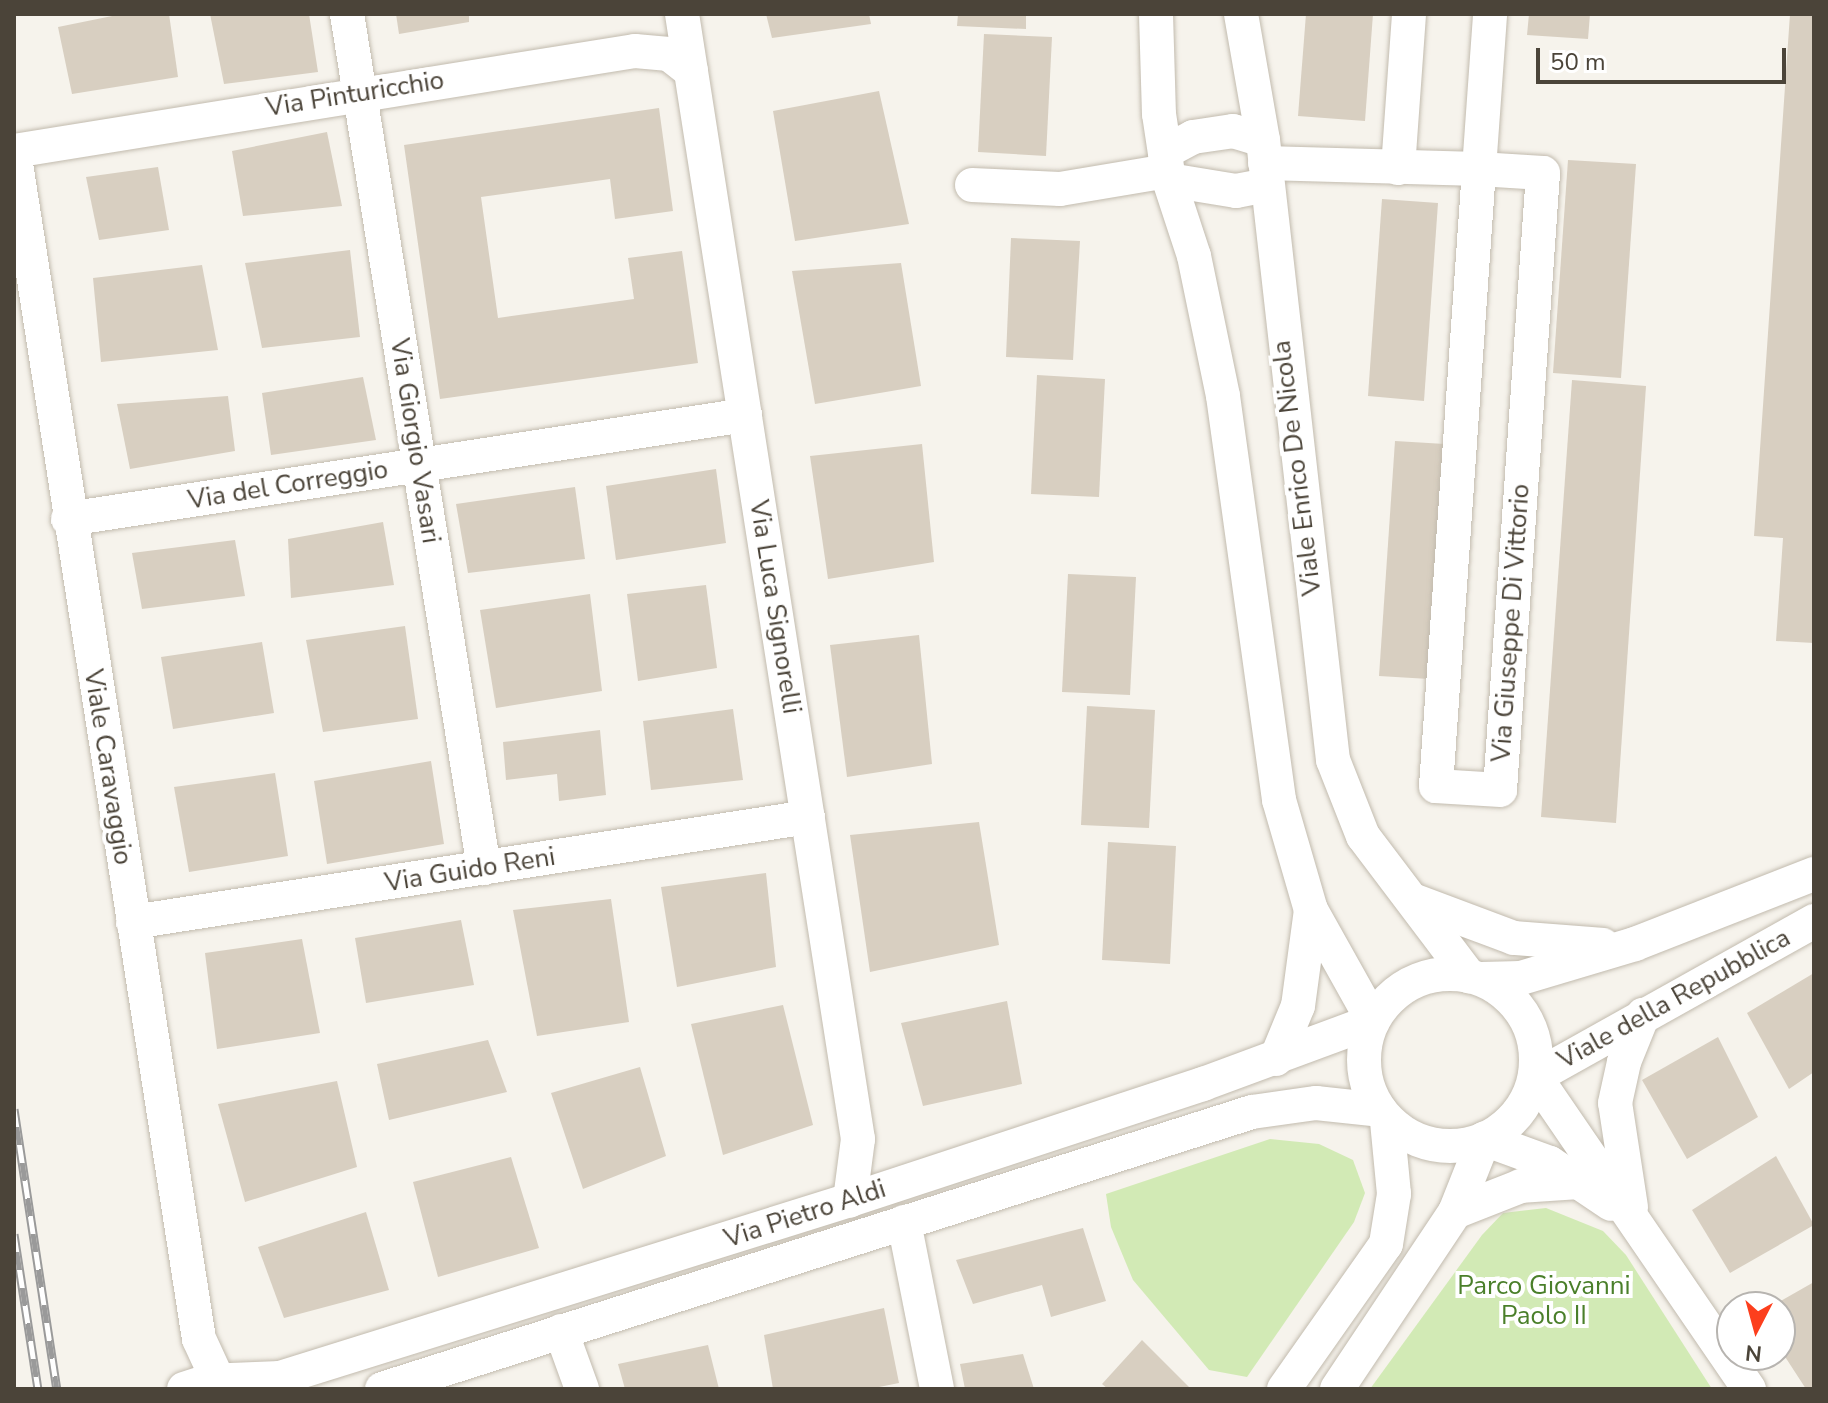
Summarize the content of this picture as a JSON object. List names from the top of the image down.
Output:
{
  "streets": {
    "street": [
      "Via Pinturicchio",
      "Via Giorgio Vasari",
      "Viale Enrico De Nicola",
      "Via del Correggio",
      "Via Luca Signorelli",
      "Via Giuseppe Di Vittorio",
      "Viale Caravaggio",
      "Via Guido Reni",
      "Viale della Repubblica",
      "Via Pietro Aldi"
    ]
  },
  "crossings": [
    ["Via Pinturicchio", "Via Giorgio Vasari"],
    ["Via Pinturicchio", "Via Luca Signorelli"],
    ["Via Pinturicchio", "Viale Caravaggio"],
    ["Via Giorgio Vasari", "Via del Correggio"],
    ["Via Giorgio Vasari", "Via Guido Reni"],
    ["Viale Enrico De Nicola", "Via Giuseppe Di Vittorio"],
    ["Viale Enrico De Nicola", "Viale della Repubblica"],
    ["Viale Enrico De Nicola", "Via Pietro Aldi"],
    ["Via del Correggio", "Via Luca Signorelli"],
    ["Via del Correggio", "Viale Caravaggio"],
    ["Via Luca Signorelli", "Via Guido Reni"],
    ["Via Luca Signorelli", "Via Pietro Aldi"],
    ["Viale Caravaggio", "Via Guido Reni"],
    ["Viale Caravaggio", "Via Pietro Aldi"],
    ["Viale della Repubblica", "Via Pietro Aldi"]
  ],
  "parks": ["Parco Giovanni Paolo II"],
  "scale_bar": "50 m",
  "north": "bottom"
}
